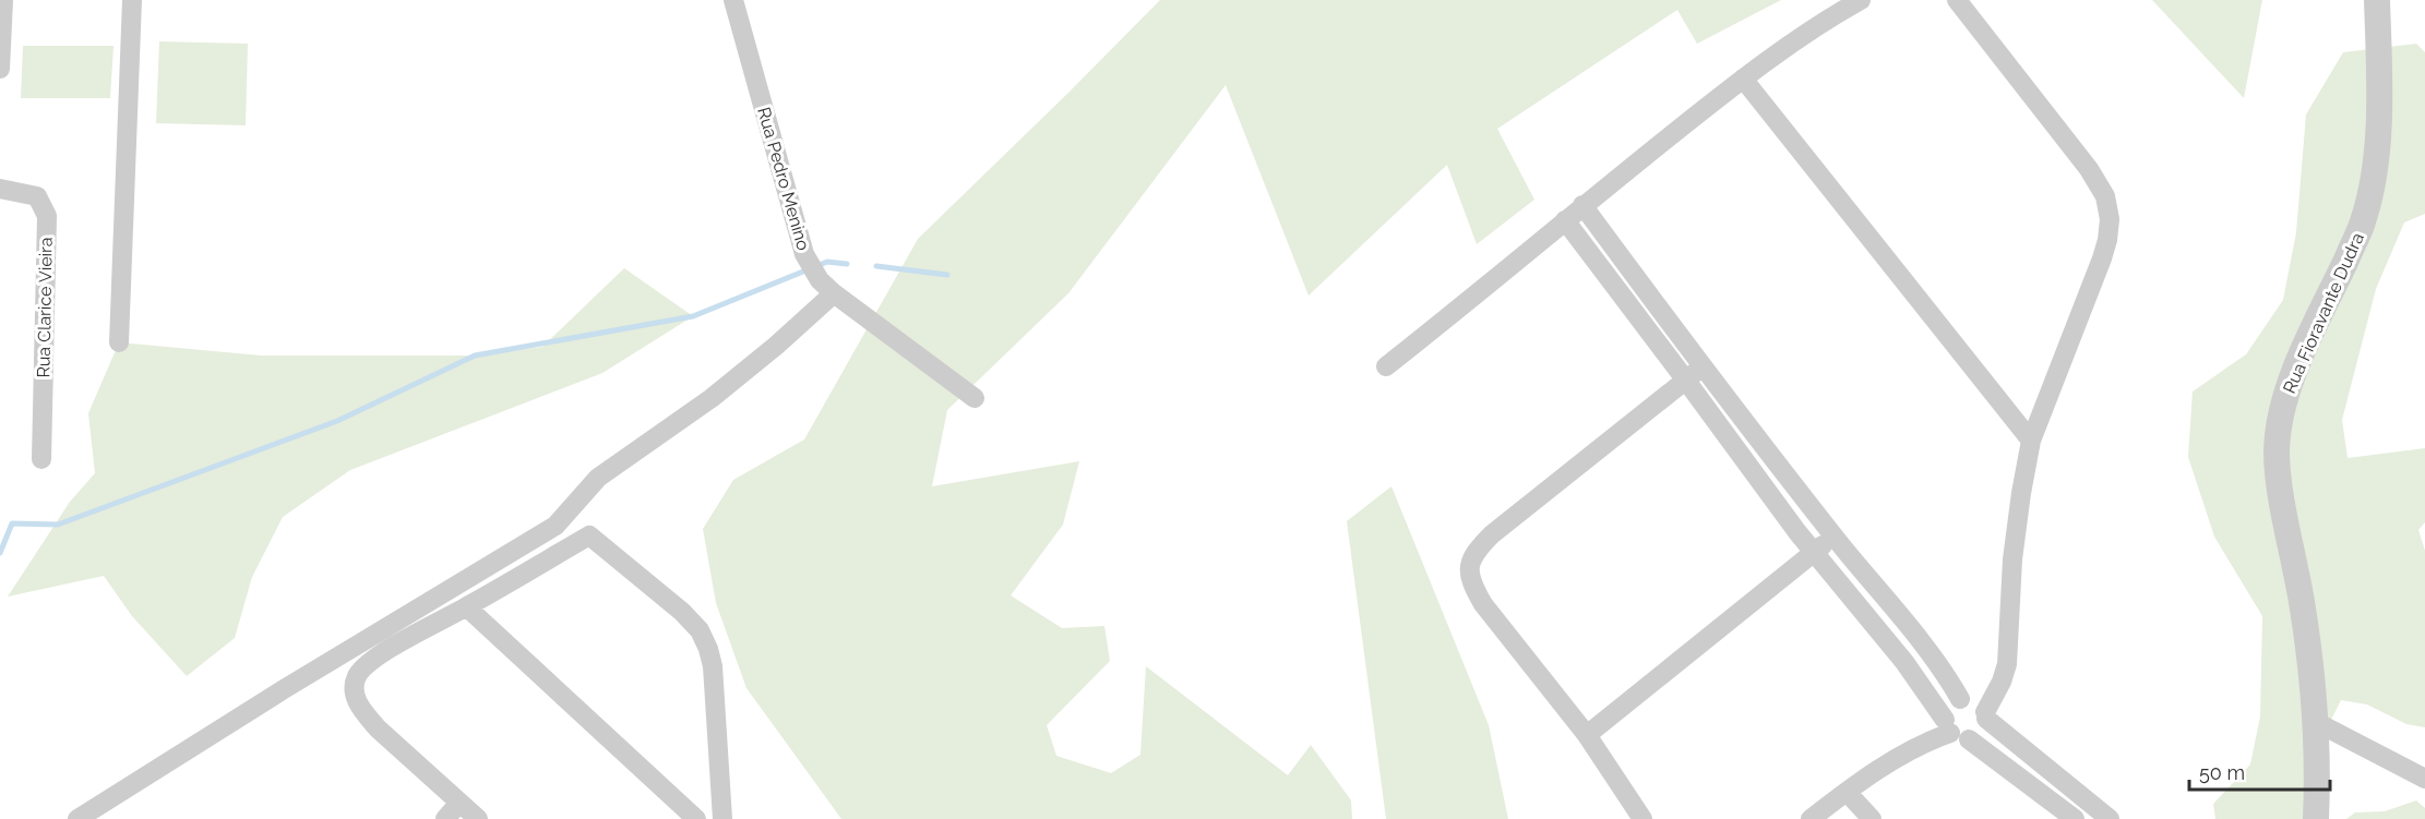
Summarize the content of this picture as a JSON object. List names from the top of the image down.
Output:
{
  "streets": {
    "street": ["Rua Pedro Menino", "Rua Clarice Vieira", "Rua Fioravante Dudra"]
  },
  "scale_bar": "50 m"
}
